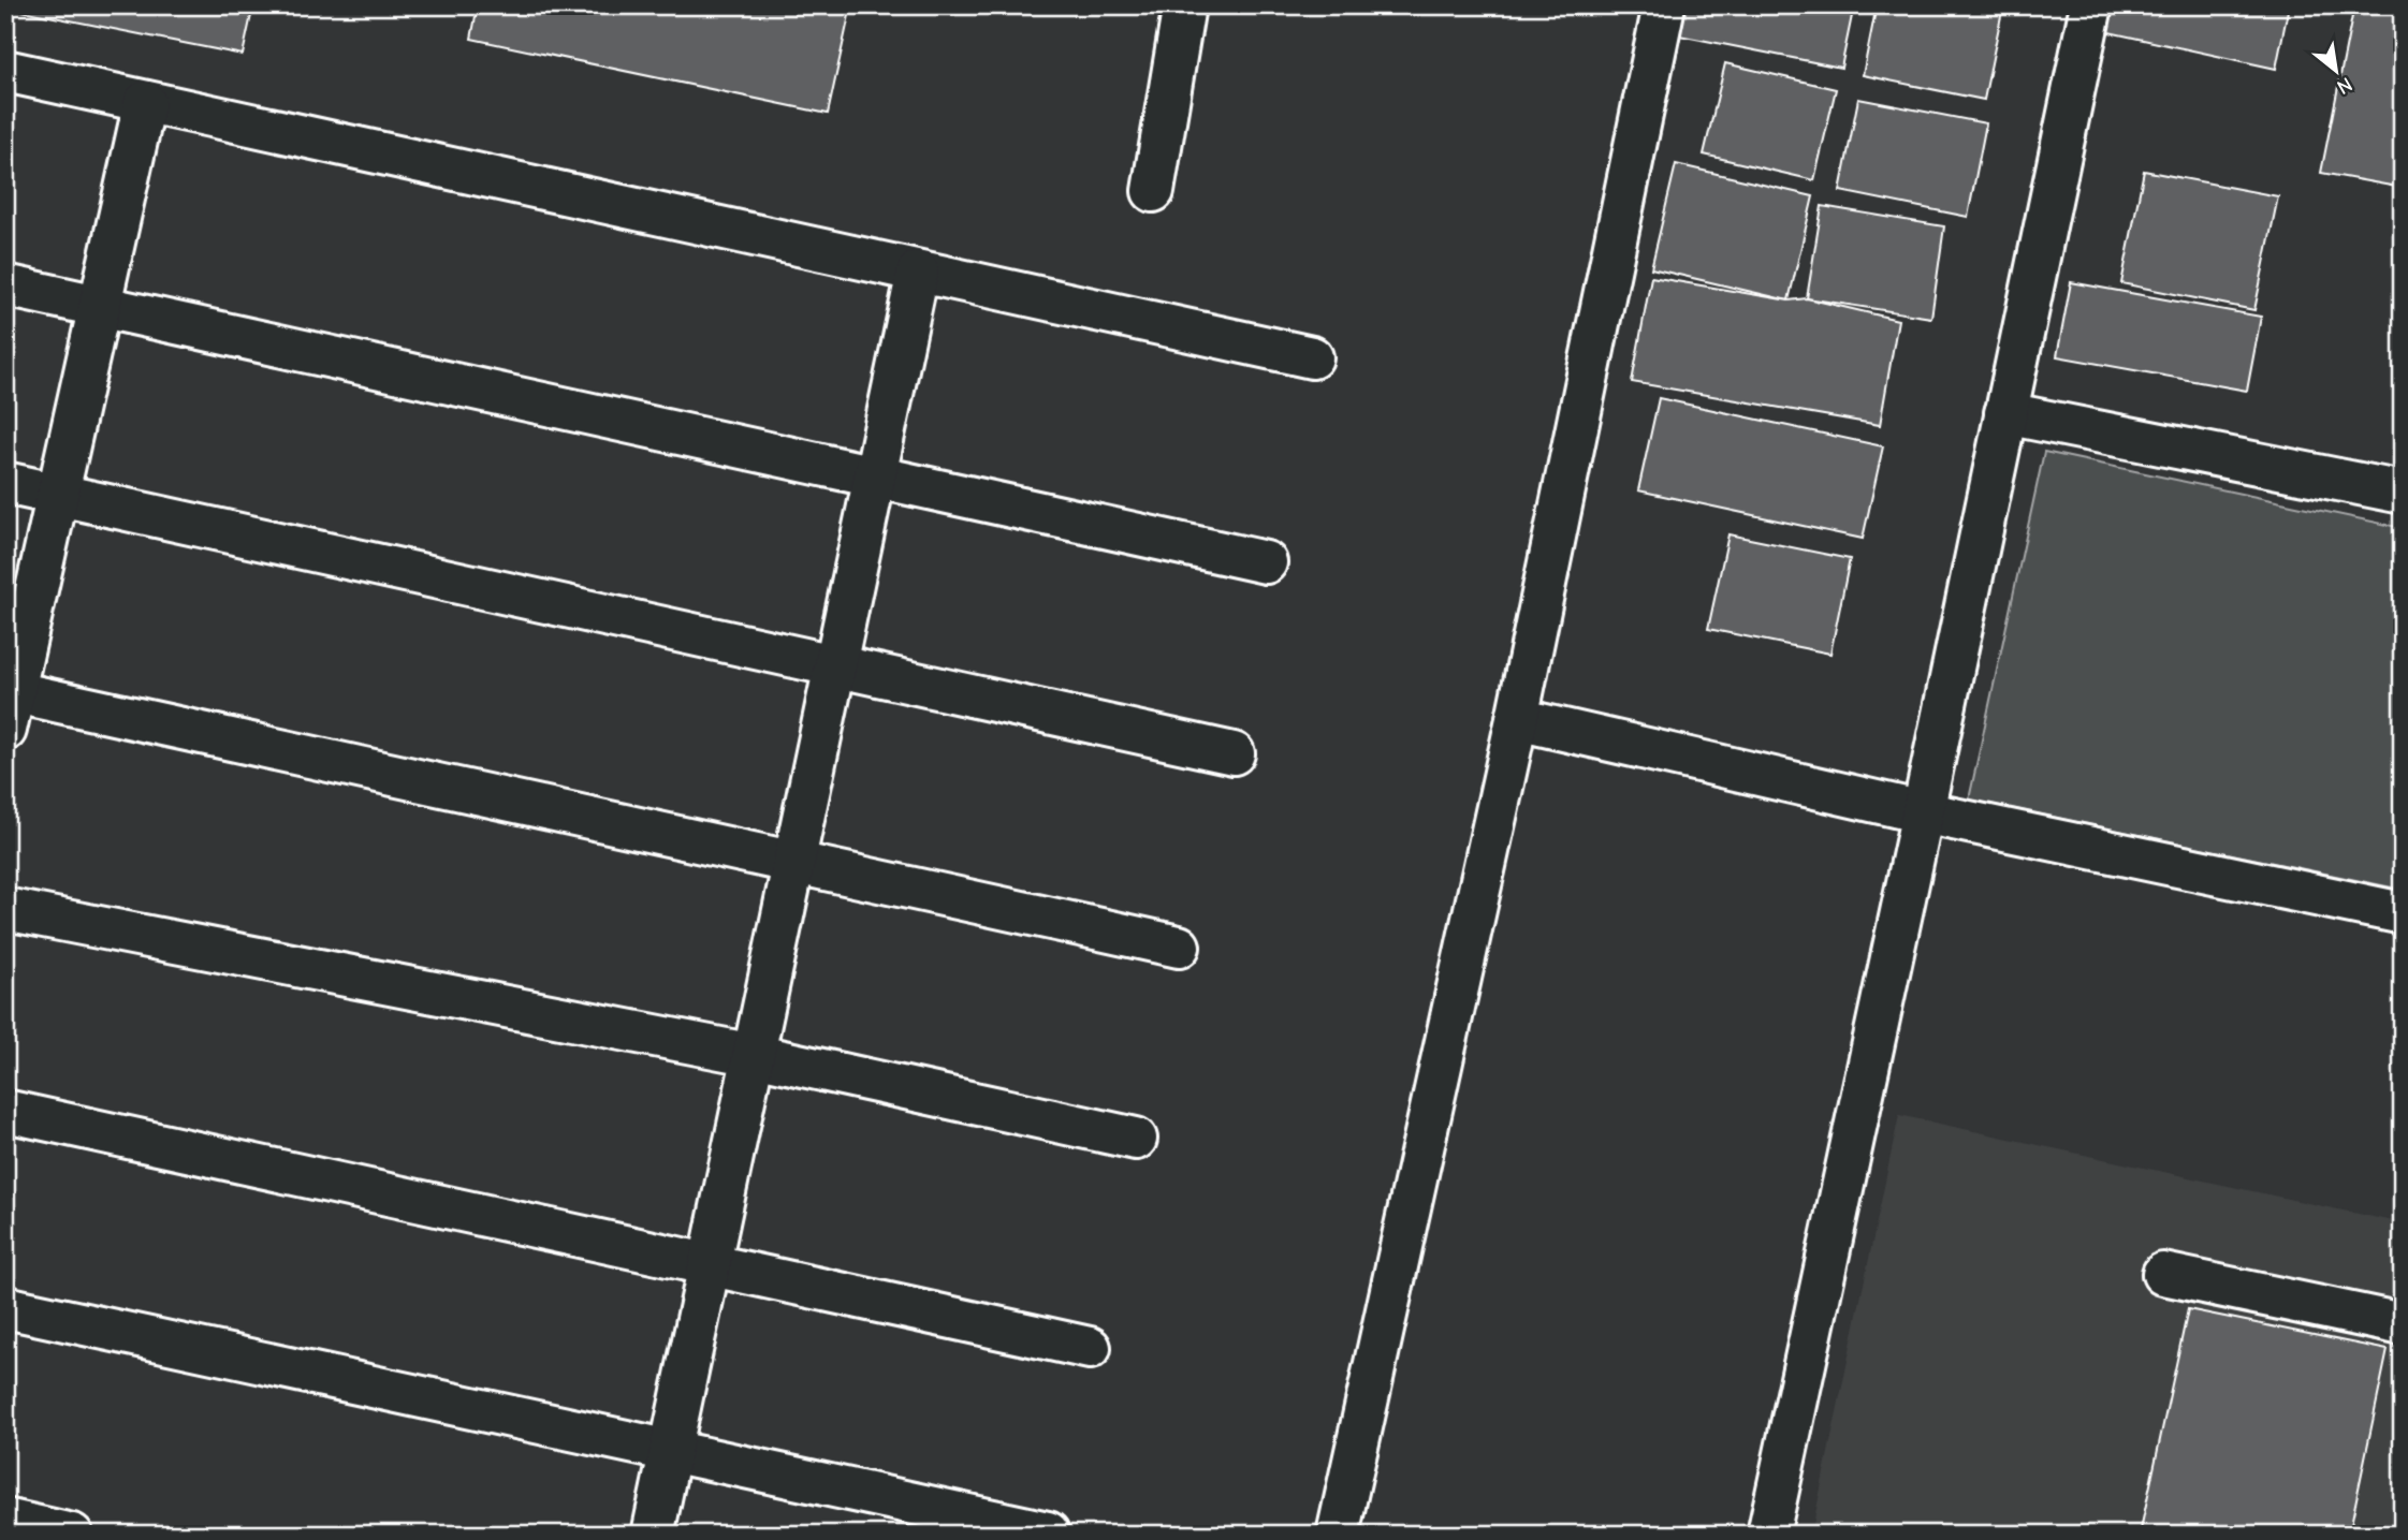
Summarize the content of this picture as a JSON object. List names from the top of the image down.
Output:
{
  "north": "bottom right"
}
